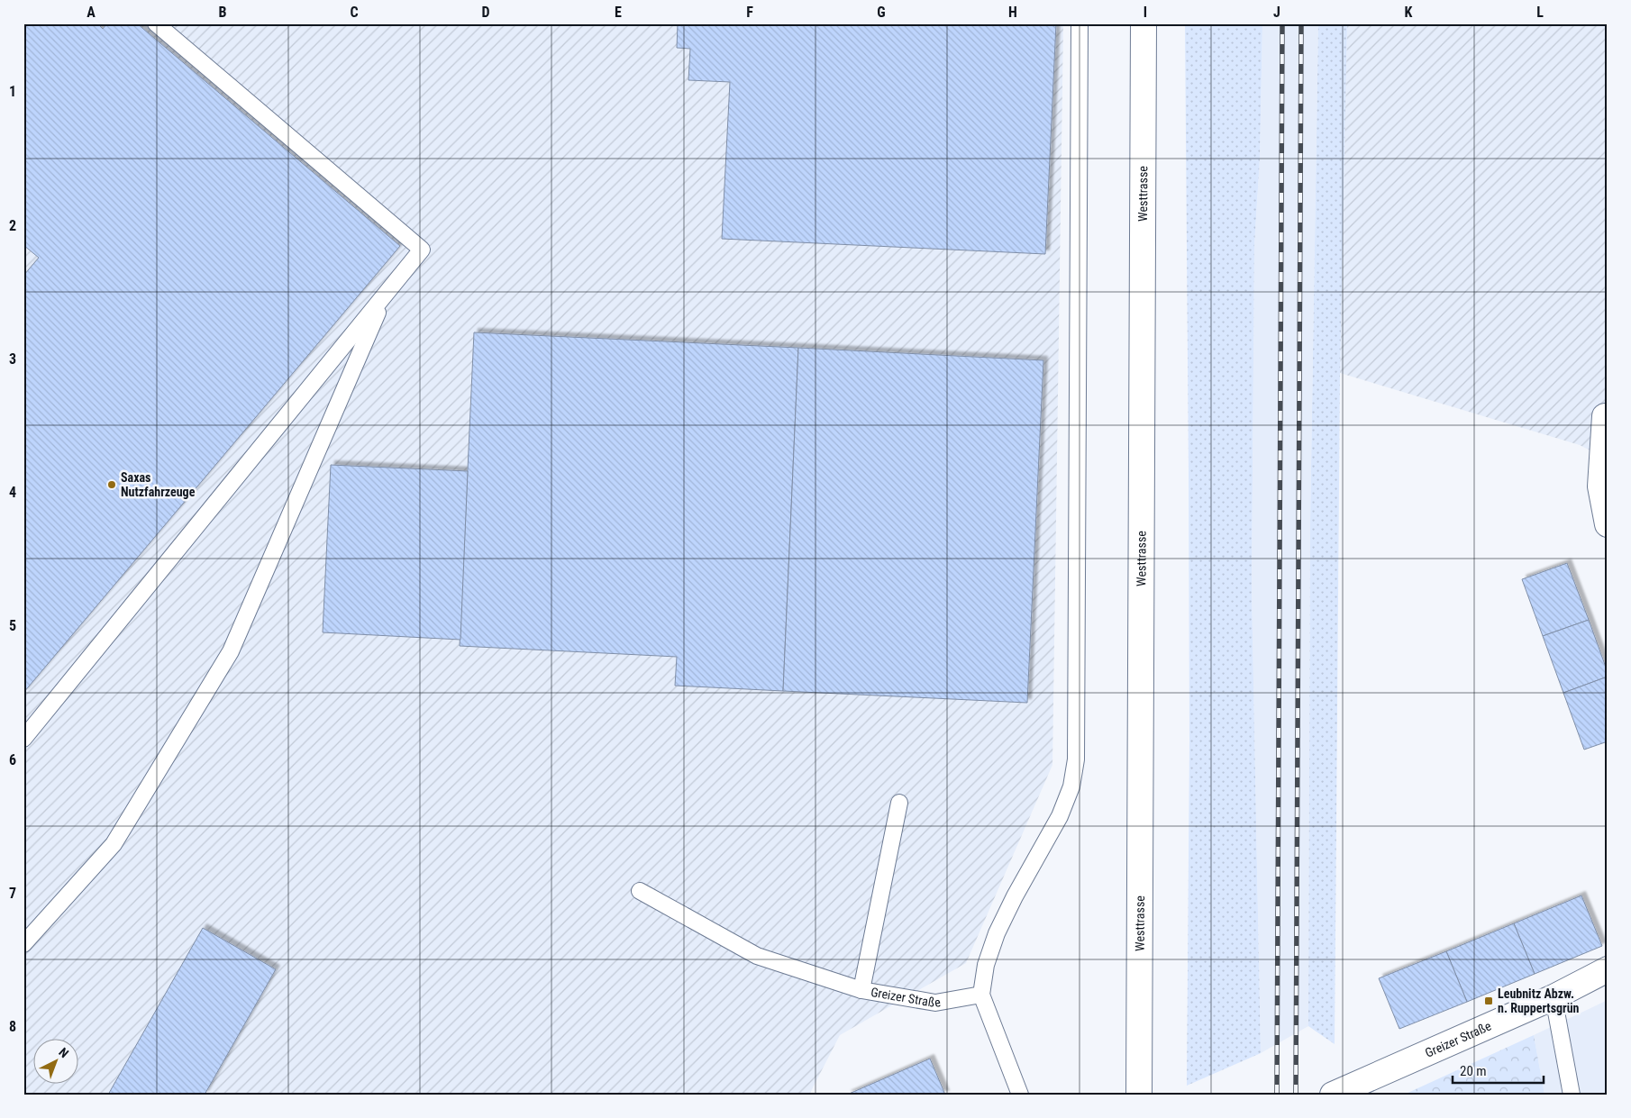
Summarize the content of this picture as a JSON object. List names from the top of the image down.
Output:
{
  "streets": {
    "main road": ["Westtrasse", "Greizer Straße"]
  },
  "places": {
    "other": ["Saxas Nutzfahrzeuge"],
    "transit": ["Leubnitz Abzw. n. Ruppertsgrün"]
  },
  "scale_bar": "20 m",
  "north": "top right",
  "grid": {
    "columns": [
      "A",
      "B",
      "C",
      "D",
      "E",
      "F",
      "G",
      "H",
      "I",
      "J",
      "K",
      "L"
    ],
    "rows": [
      "1",
      "2",
      "3",
      "4",
      "5",
      "6",
      "7",
      "8"
    ]
  }
}
